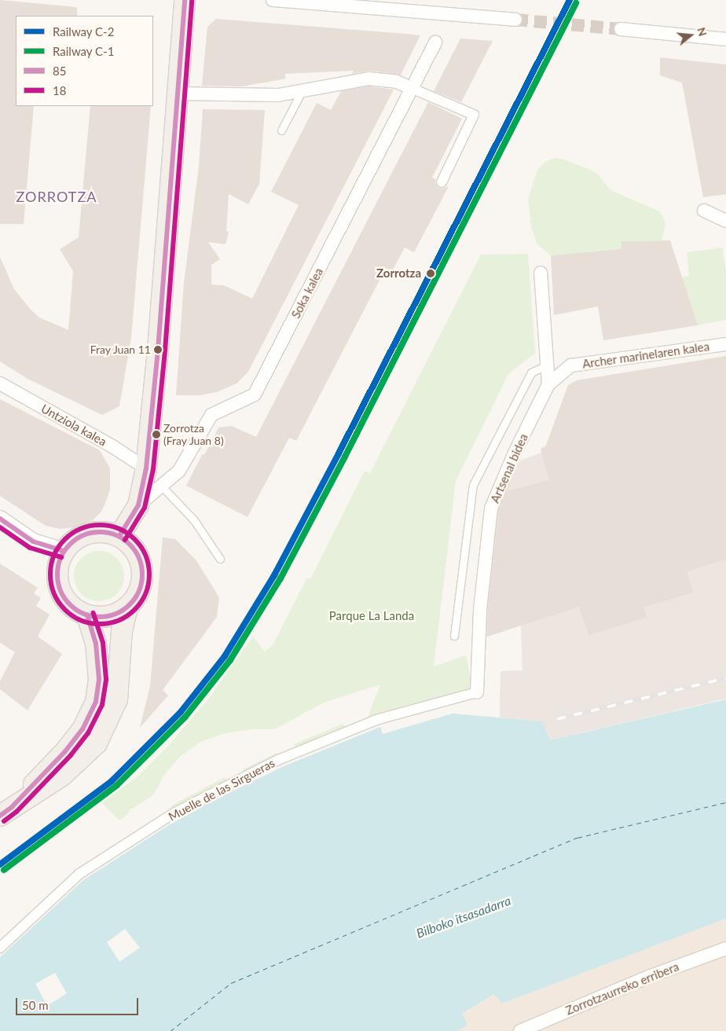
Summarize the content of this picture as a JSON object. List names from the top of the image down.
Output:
{
  "streets": {
    "street": [
      "Soka kalea",
      "Archer marinelaren kalea",
      "Untziola kalea",
      "Artsenal bidea",
      "Muelle de las Sirgueras",
      "Zorrotzaurreko erribera"
    ]
  },
  "crossings": [
    ["Archer marinelaren kalea", "Artsenal bidea"],
    ["Artsenal bidea", "Muelle de las Sirgueras"]
  ],
  "districts": ["ZORROTZA"],
  "water": ["Bilboko itsasadarra"],
  "parks": ["Parque La Landa"],
  "places": ["Zorrotza", "Fray Juan 11", "Zorrotza (Fray Juan 8)"],
  "lines": [
    "rail line C-2",
    "transit line 85",
    "transit line 18",
    "rail line C-1"
  ],
  "legend": [
    "Railway C-2",
    "Railway C-1",
    "85",
    "18"
  ],
  "scale_bar": "50 m",
  "north": "right"
}
